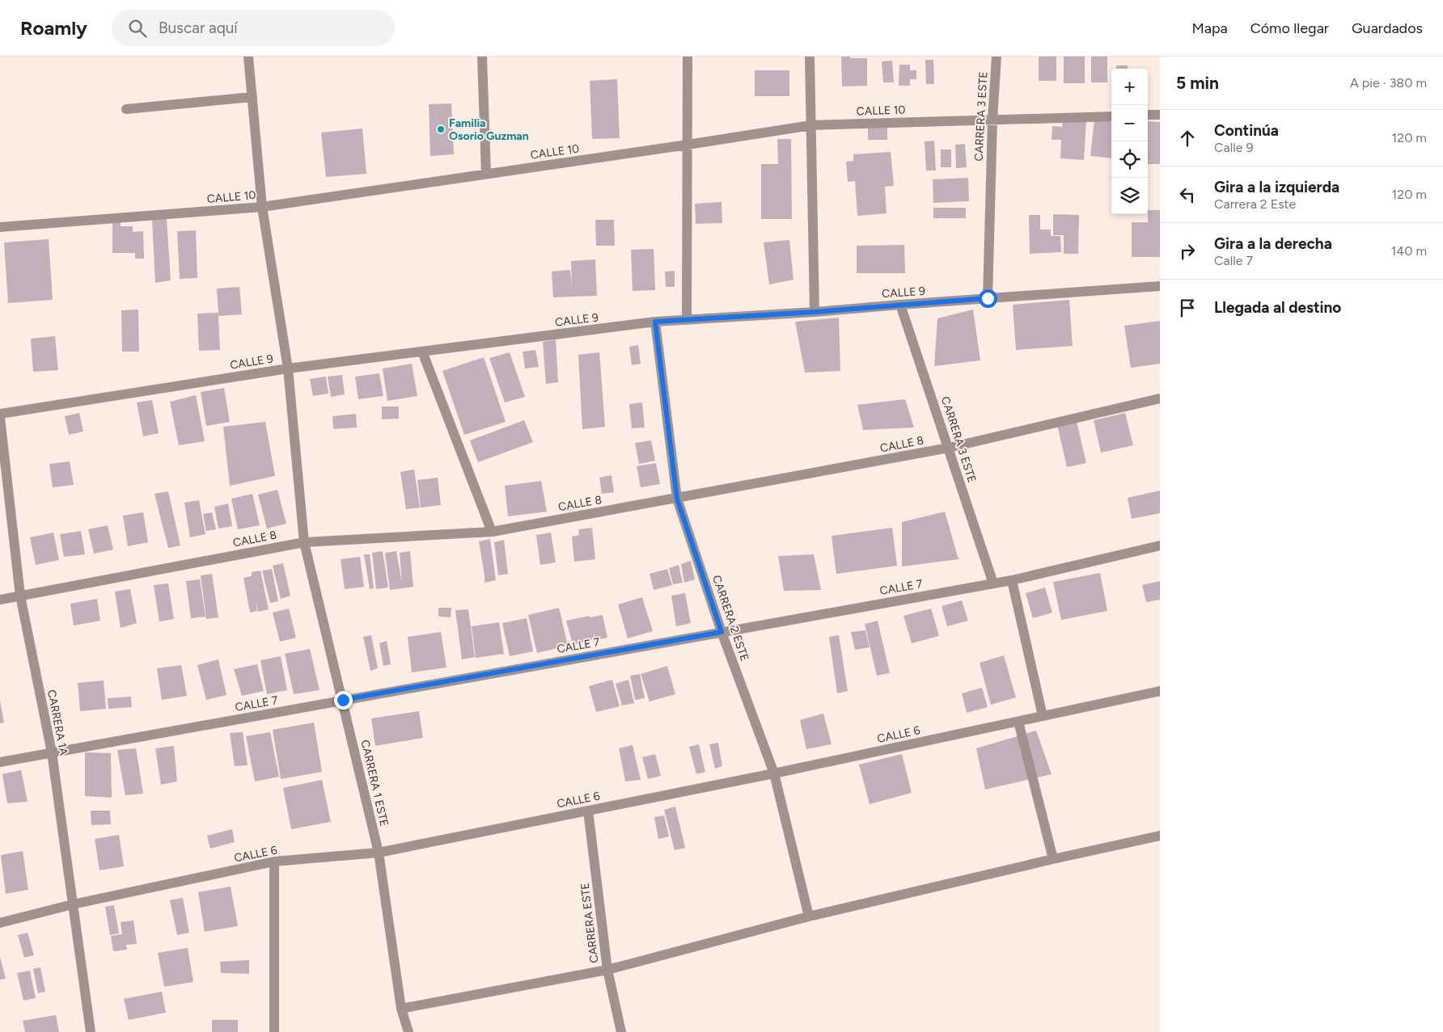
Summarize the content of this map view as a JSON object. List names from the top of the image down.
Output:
{
  "streets": {
    "street": [
      "CALLE 10",
      "CARRERA 3 ESTE",
      "CALLE 9",
      "CALLE 8",
      "CALLE 7",
      "CARRERA 2 ESTE",
      "CARRERA 1A",
      "CALLE 6",
      "CARRERA 1 ESTE",
      "CARRERA ESTE"
    ]
  },
  "crossings": [
    ["CALLE 10", "CARRERA 3 ESTE"],
    ["CALLE 10", "CARRERA 1 ESTE"],
    ["CARRERA 3 ESTE", "CALLE 9"],
    ["CARRERA 3 ESTE", "CALLE 8"],
    ["CARRERA 3 ESTE", "CALLE 7"],
    ["CALLE 9", "CARRERA 2 ESTE"],
    ["CALLE 9", "CARRERA 1 ESTE"],
    ["CALLE 8", "CARRERA 2 ESTE"],
    ["CALLE 8", "CARRERA 1A"],
    ["CALLE 8", "CARRERA 1 ESTE"],
    ["CALLE 7", "CARRERA 2 ESTE"],
    ["CALLE 7", "CARRERA 1A"],
    ["CALLE 7", "CARRERA 1 ESTE"],
    ["CARRERA 2 ESTE", "CALLE 6"],
    ["CARRERA 1A", "CALLE 6"],
    ["CALLE 6", "CARRERA 1 ESTE"],
    ["CALLE 6", "CARRERA ESTE"]
  ],
  "places": ["Familia Osorio Guzman"],
  "page": {
    "header": "Roamly",
    "search": "Buscar aquí",
    "nav": ["Mapa", "Cómo llegar", "Guardados"],
    "heading": ["5 min", "A pie · 380 m"],
    "map_buttons": ["+", "−"],
    "list": [
      ["Continúa", "Calle 9", "120 m"],
      ["Gira a la izquierda", "Carrera 2 Este", "120 m"],
      ["Gira a la derecha", "Calle 7", "140 m"],
      "Llegada al destino"
    ]
  }
}
